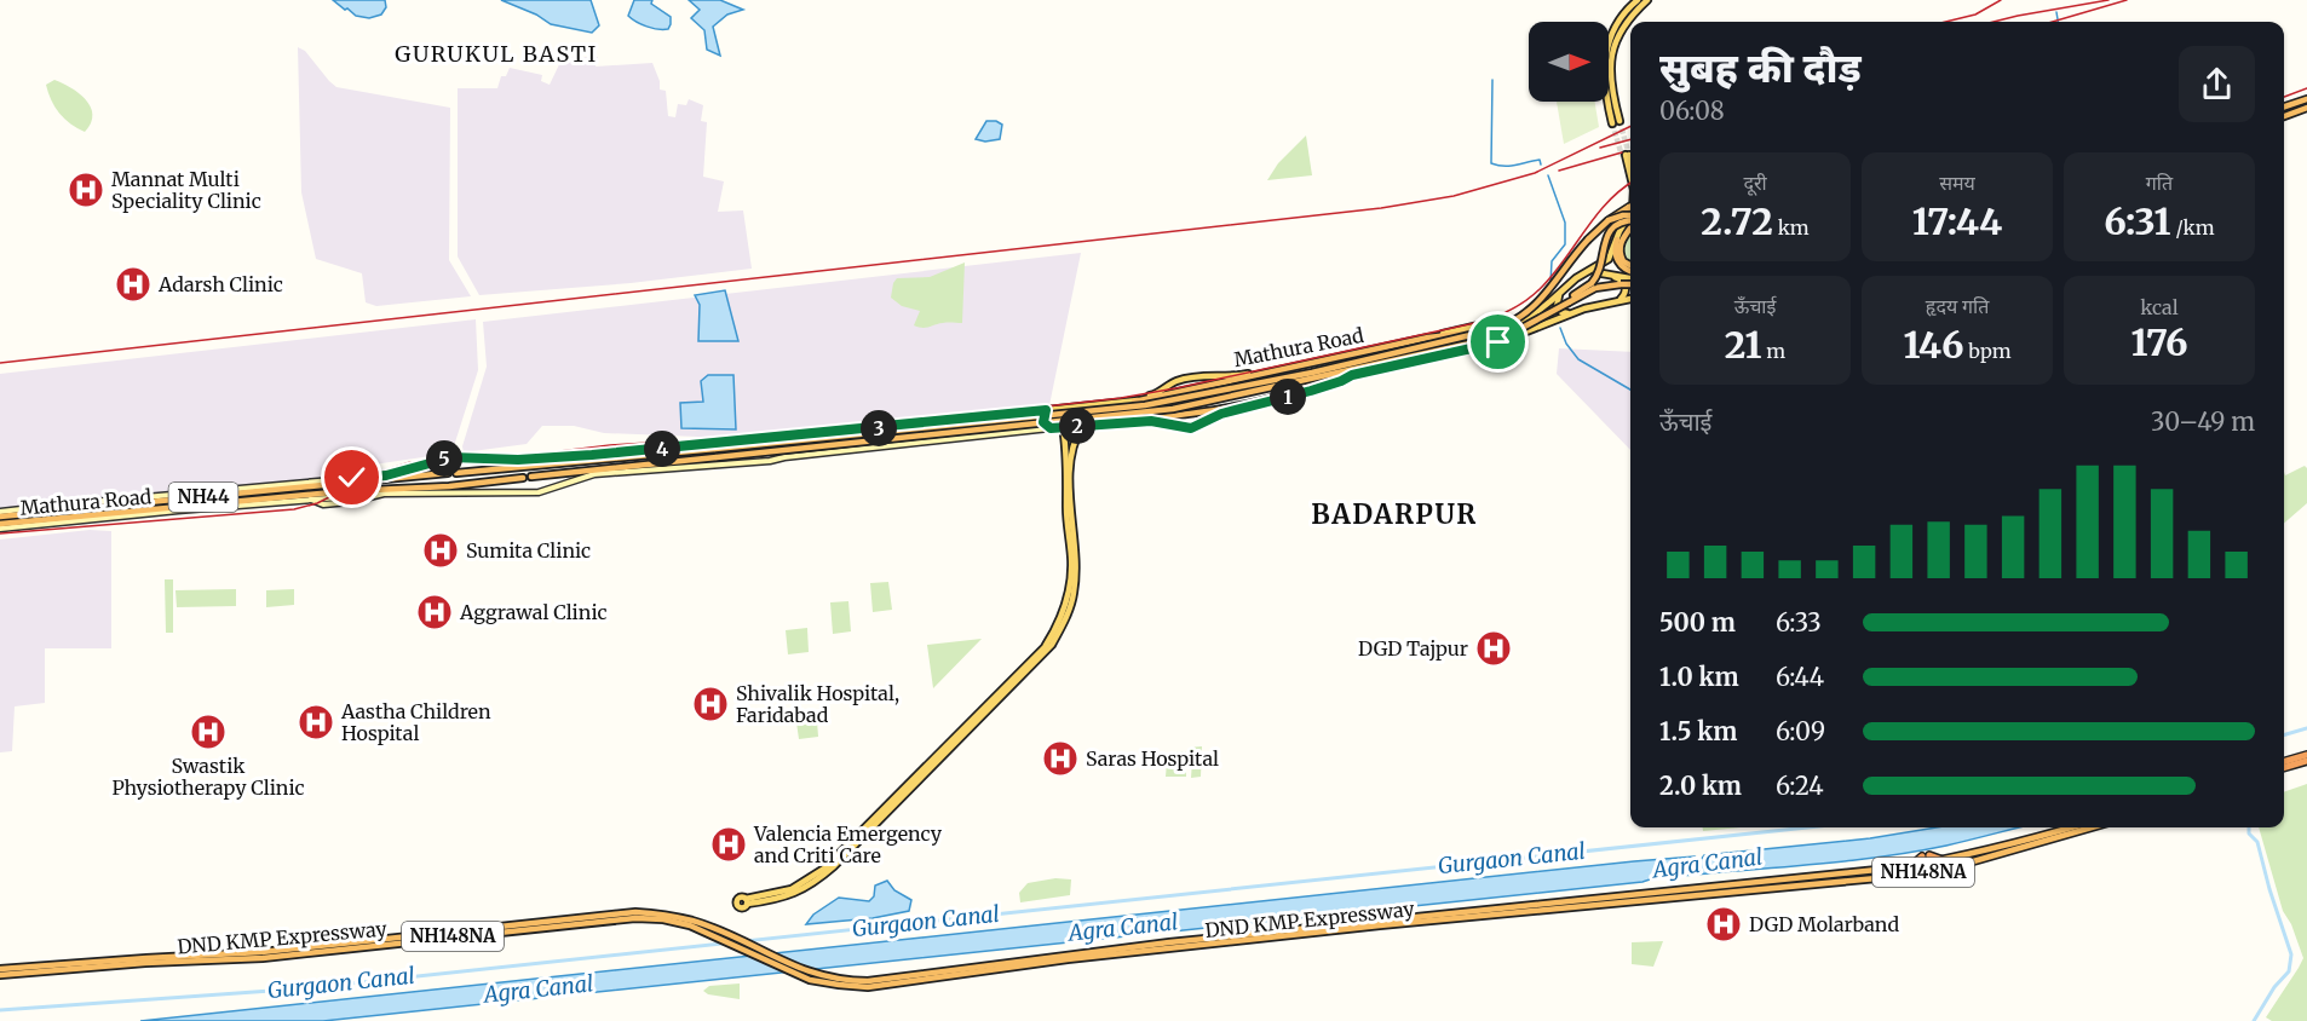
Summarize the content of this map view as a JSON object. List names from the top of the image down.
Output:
{
  "streets": {
    "highway": [
      "Mathura Road",
      "NH44",
      "NH148NA",
      "DND KMP Expressway"
    ]
  },
  "districts": ["GURUKUL BASTI", "BADARPUR"],
  "water": ["Gurgaon Canal", "Agra Canal"],
  "places": {
    "hospital": [
      "Mannat Multi Speciality Clinic",
      "Adarsh Clinic",
      "Sumita Clinic",
      "Aggrawal Clinic",
      "DGD Tajpur",
      "Shivalik Hospital, Faridabad",
      "Aastha Children Hospital",
      "Swastik Physiotherapy Clinic",
      "Saras Hospital",
      "Valencia Emergency and Criti Care",
      "DGD Molarband"
    ]
  },
  "north": "right",
  "page": {
    "heading": ["सुबह की दौड़", "06:08"],
    "stats": [
      ["दूरी", "2.72 km"],
      ["समय", "17:44"],
      ["गति", "6:31 /km"],
      ["ऊँचाई", "21 m"],
      ["हृदय गति", "146 bpm"],
      ["kcal", "176"]
    ],
    "pins": [
      "1",
      "2",
      "3",
      "4",
      "5"
    ],
    "chart": ["ऊँचाई", "30–49 m"],
    "list": [
      {
        "name": "500 m",
        "note": "6:33"
      },
      {
        "name": "1.0 km",
        "note": "6:44"
      },
      {
        "name": "1.5 km",
        "note": "6:09"
      },
      {
        "name": "2.0 km",
        "note": "6:24"
      }
    ]
  }
}
